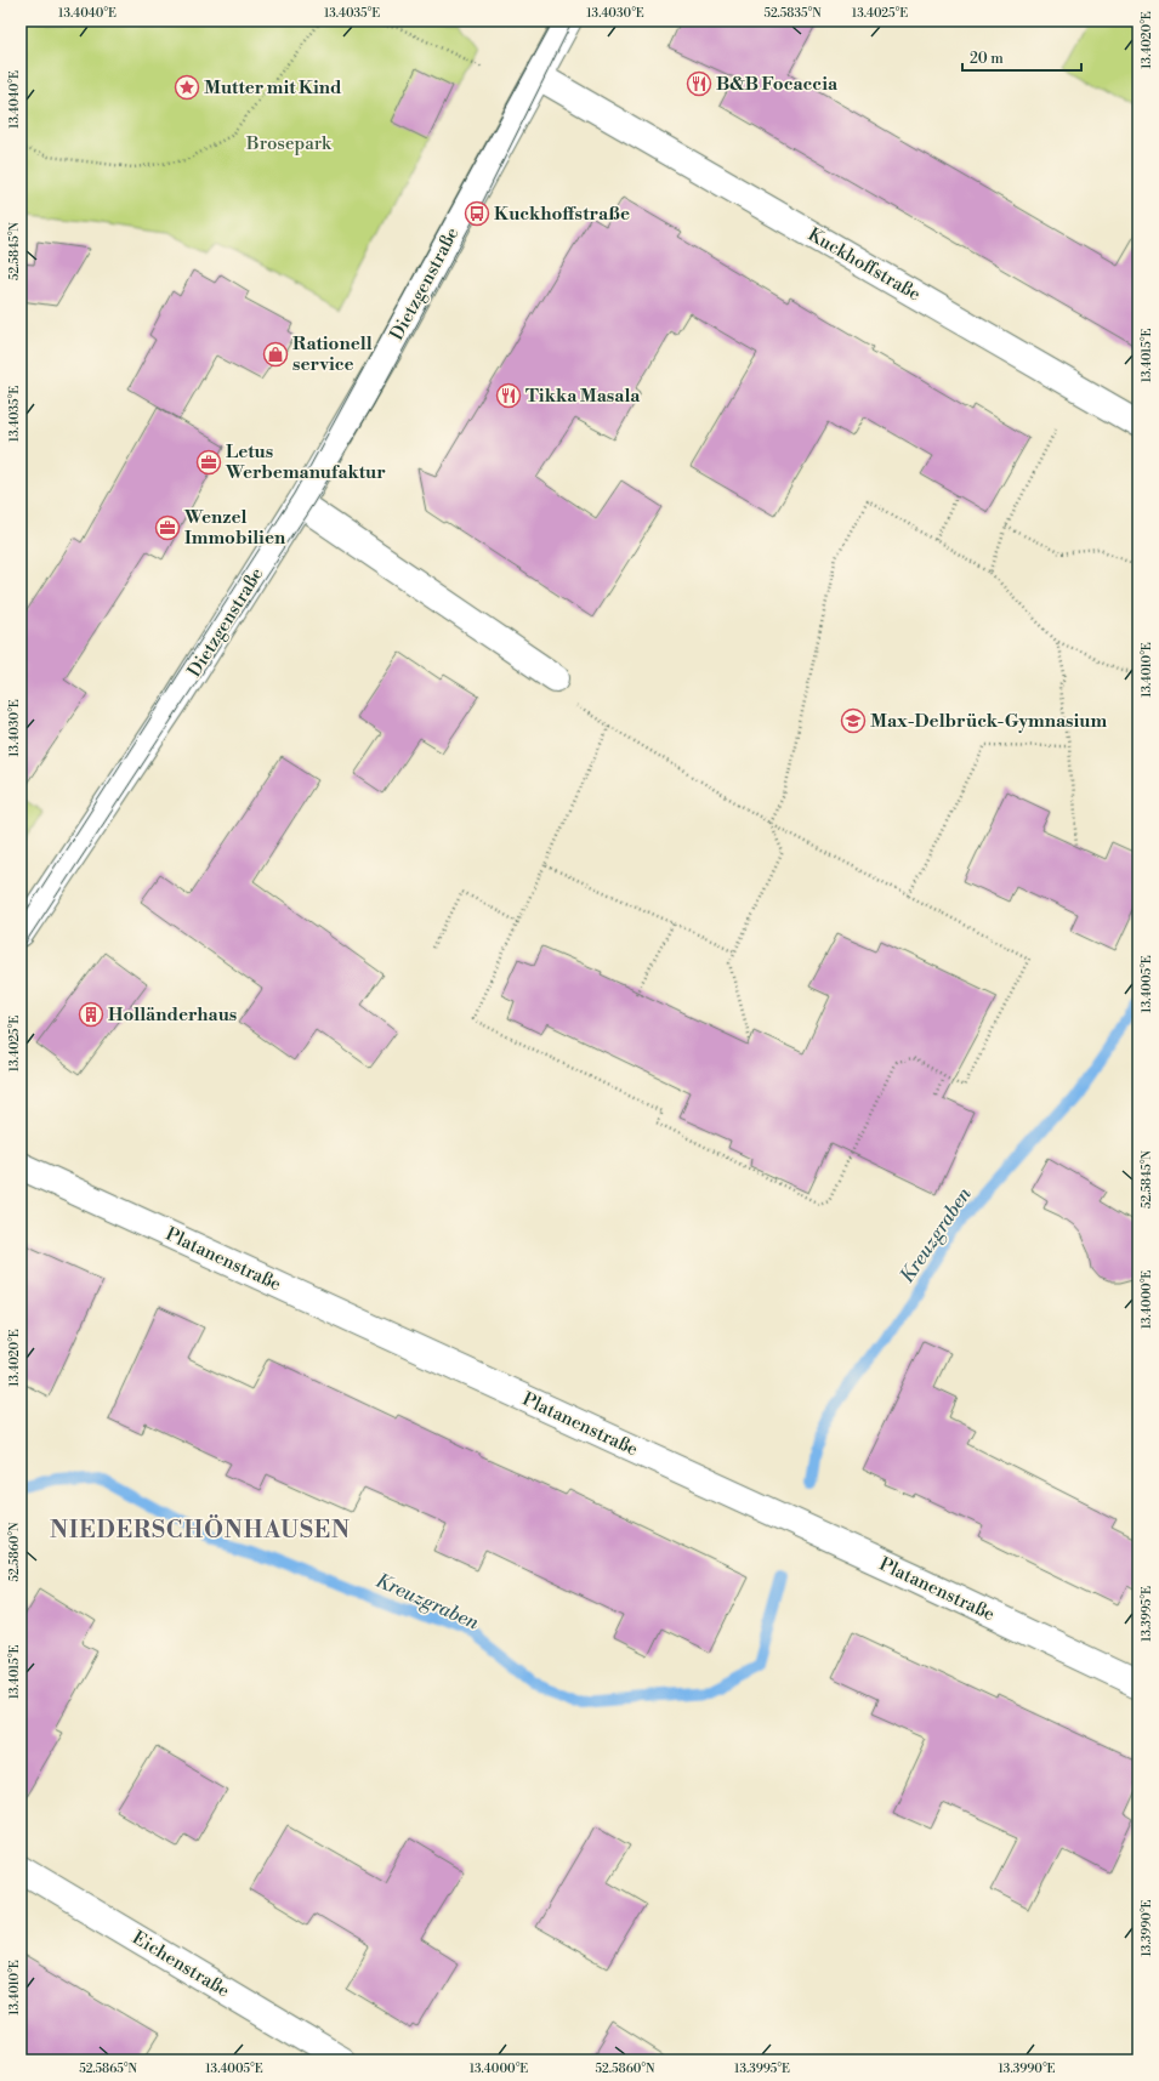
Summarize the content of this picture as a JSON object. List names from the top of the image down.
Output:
{
  "streets": {
    "street": [
      "Kuckhoffstraße",
      "Dietzgenstraße",
      "Platanenstraße",
      "Eichenstraße"
    ]
  },
  "crossings": [
    ["Kuckhoffstraße", "Dietzgenstraße"]
  ],
  "districts": ["NIEDERSCHÖNHAUSEN"],
  "water": ["Kreuzgraben"],
  "parks": ["Brosepark"],
  "places": {
    "restaurant": ["B&B Focaccia", "Tikka Masala"],
    "place": ["Mutter mit Kind"],
    "bus stop": ["Kuckhoffstraße"],
    "shop": ["Rationell service"],
    "office": ["Letus Werbemanufaktur", "Wenzel Immobilien"],
    "school or university": ["Max-Delbrück-Gymnasium"],
    "building": ["Holländerhaus"]
  },
  "scale_bar": "20 m",
  "coordinates": [
    "13.4040°E",
    "13.4035°E",
    "13.4030°E",
    "52.5835°N",
    "13.4025°E",
    "13.4020°E",
    "52.5845°N",
    "13.4015°E",
    "13.4010°E",
    "13.4005°E",
    "13.4000°E",
    "52.5860°N",
    "13.3995°E",
    "13.3990°E",
    "52.5865°N"
  ]
}
